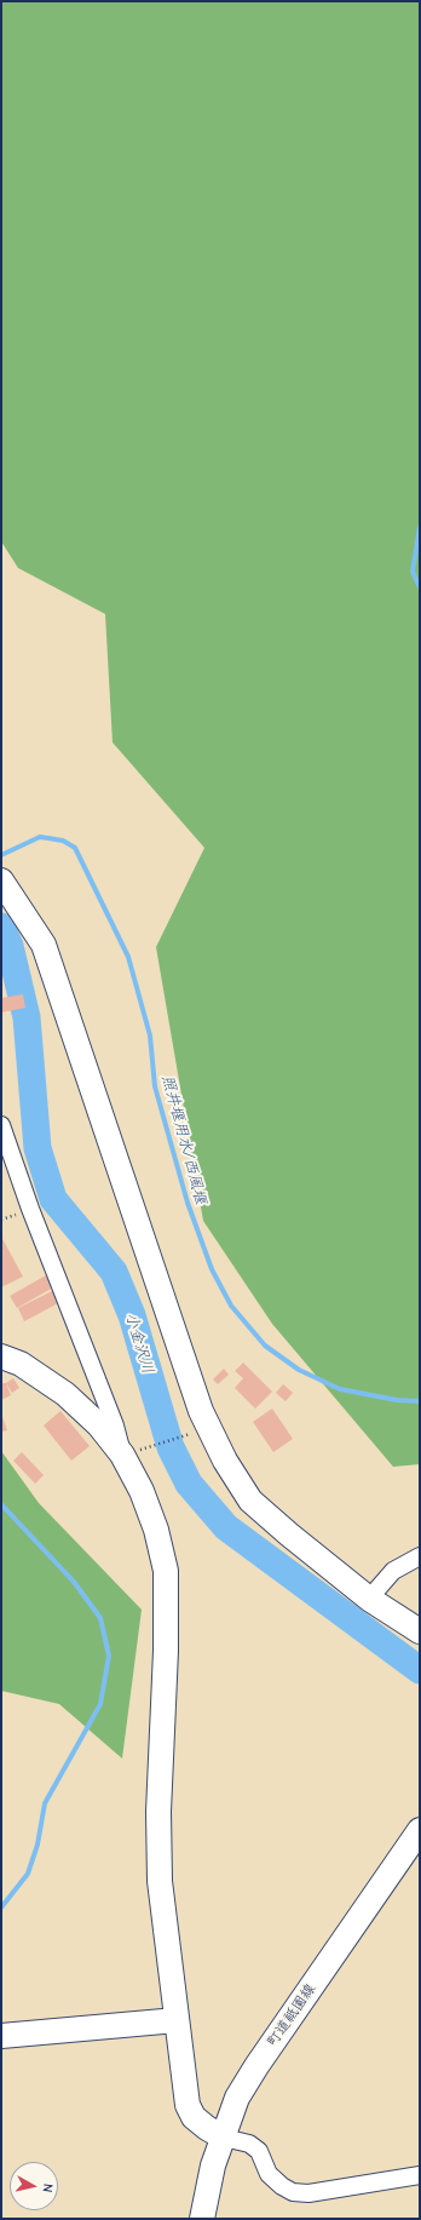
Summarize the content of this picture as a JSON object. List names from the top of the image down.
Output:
{
  "streets": {
    "street": ["町道祗園線"]
  },
  "water": ["照井堰用水/西風堰", "小金沢川"],
  "north": "right"
}
